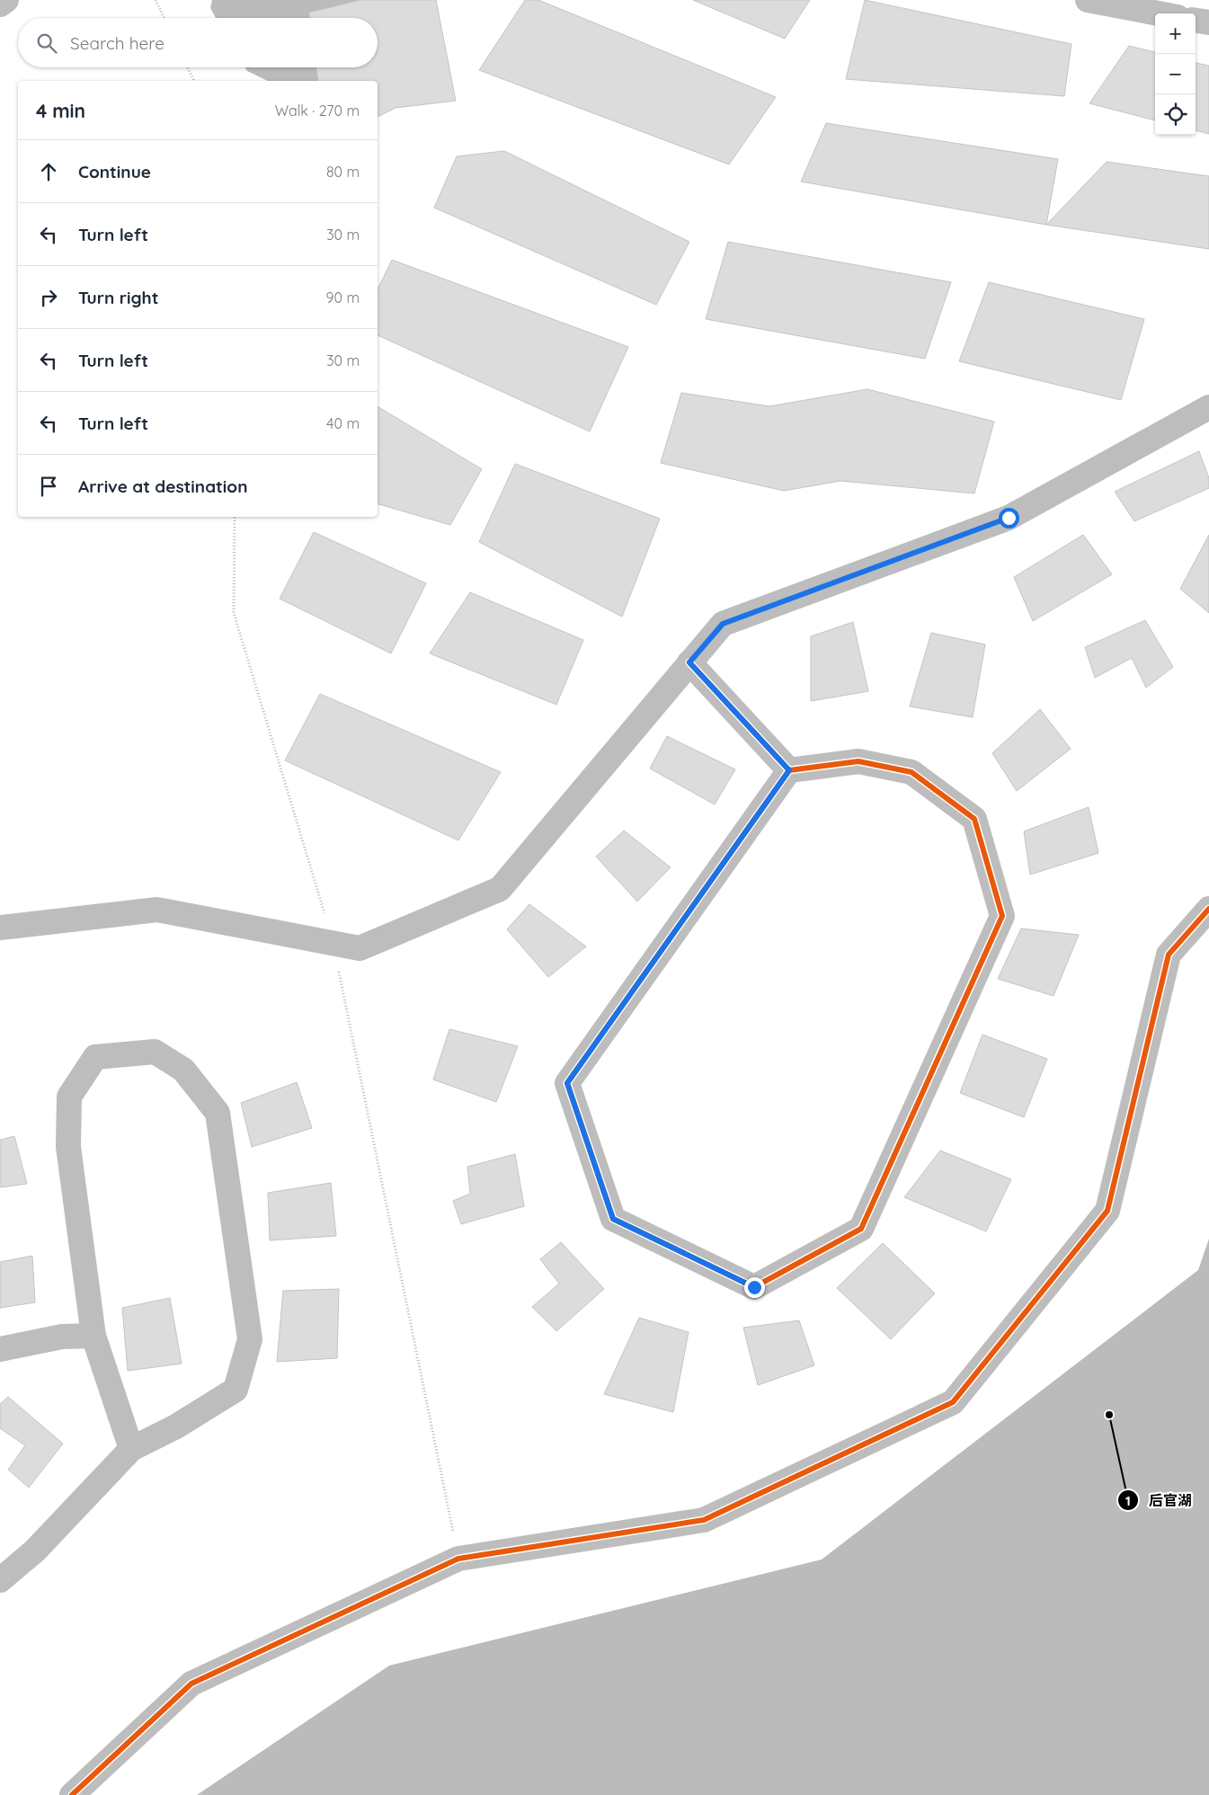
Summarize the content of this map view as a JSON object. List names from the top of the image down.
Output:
{
  "places": ["后官湖"],
  "page": {
    "map_buttons": ["+", "−"],
    "search": "Search here",
    "heading": ["4 min", "Walk · 270 m"],
    "list": [
      ["Continue", "80 m"],
      ["Turn left", "30 m"],
      ["Turn right", "90 m"],
      ["Turn left", "30 m"],
      ["Turn left", "40 m"],
      "Arrive at destination"
    ]
  }
}
